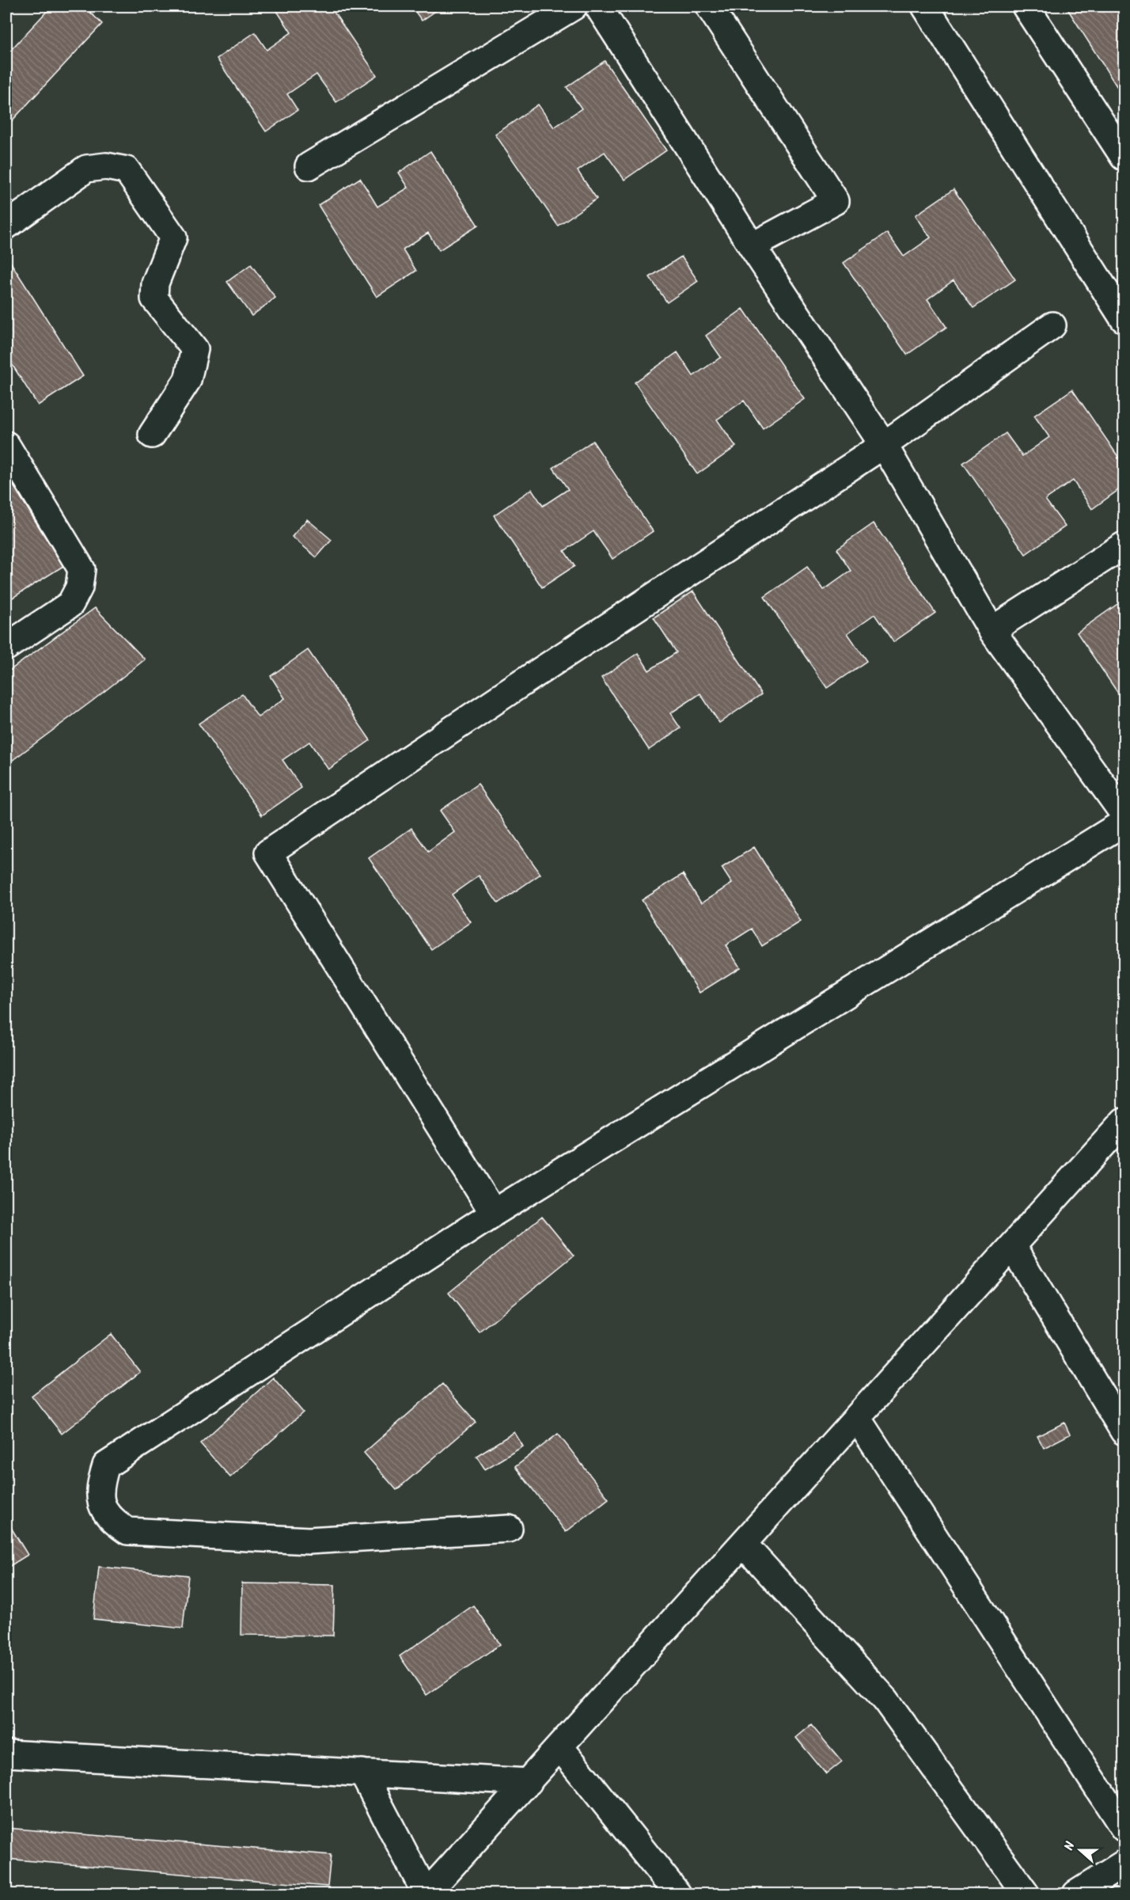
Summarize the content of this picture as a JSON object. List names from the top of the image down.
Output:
{
  "north": "left"
}
